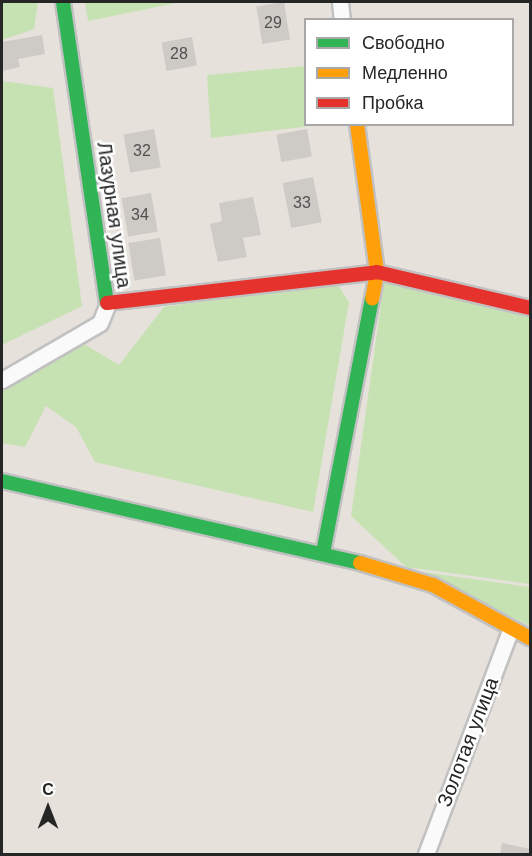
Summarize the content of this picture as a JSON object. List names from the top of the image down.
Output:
{
  "streets": {
    "street": ["Лазурная улица", "Золотая улица"]
  },
  "house_numbers": [
    "29",
    "28",
    "32",
    "33",
    "34"
  ],
  "legend": ["Свободно", "Медленно", "Пробка"],
  "north": "top"
}
